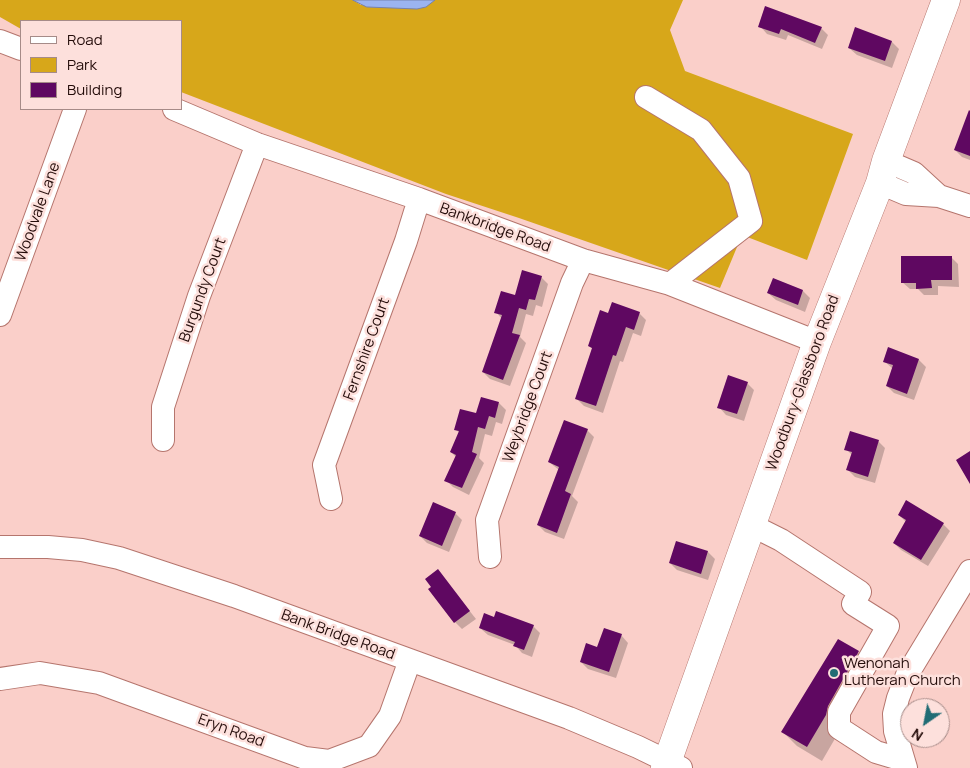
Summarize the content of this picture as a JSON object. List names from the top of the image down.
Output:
{
  "streets": {
    "main road": ["Woodbury-Glassboro Road"],
    "street": [
      "Woodvale Lane",
      "Bankbridge Road",
      "Burgundy Court",
      "Fernshire Court",
      "Weybridge Court",
      "Bank Bridge Road",
      "Eryn Road"
    ]
  },
  "crossings": [
    ["Bankbridge Road", "Burgundy Court"],
    ["Bankbridge Road", "Fernshire Court"],
    ["Bankbridge Road", "Woodbury-Glassboro Road"],
    ["Bankbridge Road", "Weybridge Court"],
    ["Woodbury-Glassboro Road", "Bank Bridge Road"],
    ["Bank Bridge Road", "Eryn Road"]
  ],
  "places": ["Wenonah Lutheran Church"],
  "legend": ["Road", "Park", "Building"],
  "north": "bottom left"
}
